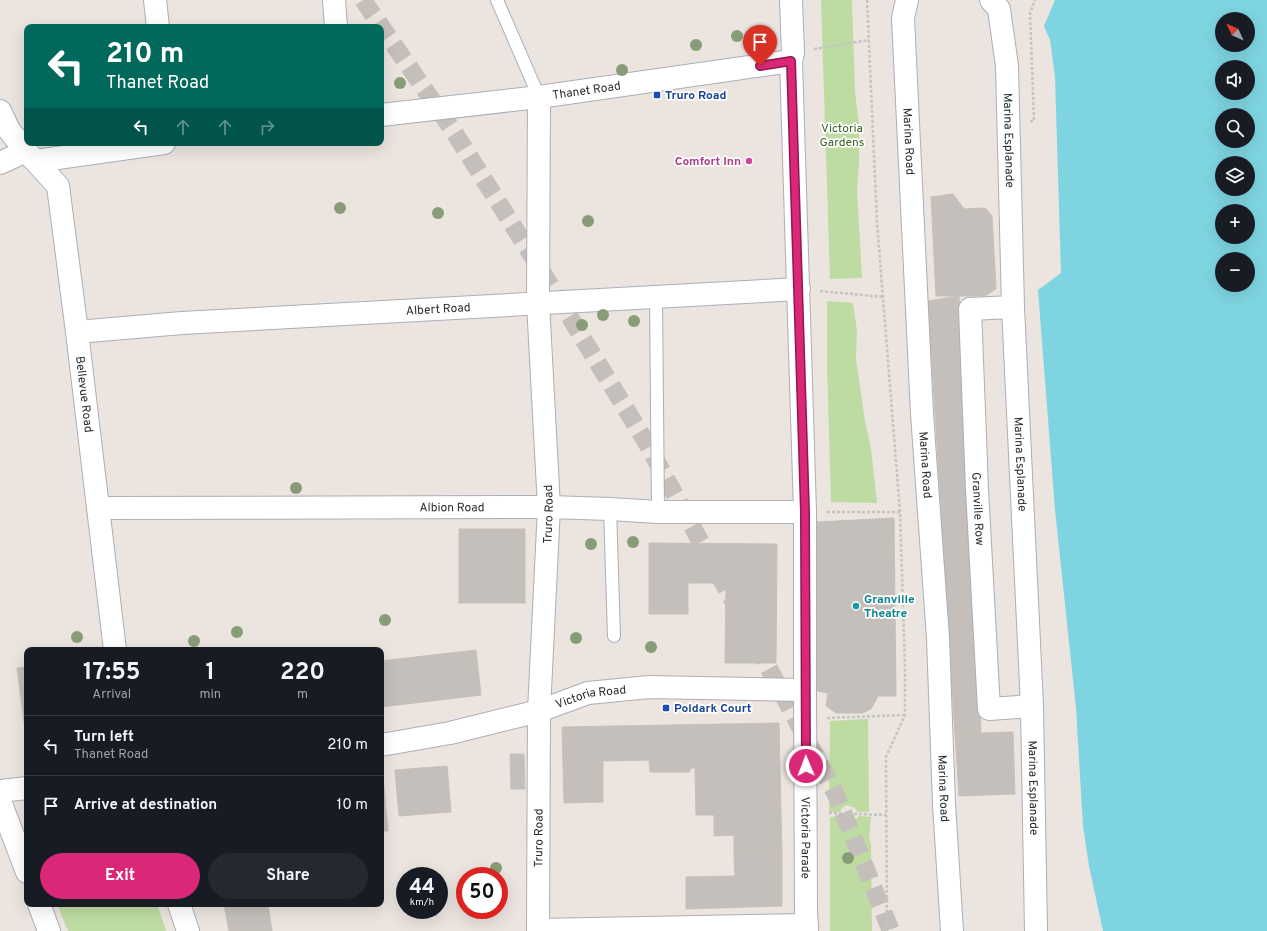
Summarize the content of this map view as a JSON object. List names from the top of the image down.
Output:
{
  "streets": {
    "street": [
      "Thanet Road",
      "Marina Esplanade",
      "Marina Road",
      "Albert Road",
      "Bellevue Road",
      "Albion Road",
      "Granville Row",
      "Truro Road",
      "Victoria Road",
      "Victoria Parade"
    ]
  },
  "crossings": [
    ["Thanet Road", "Truro Road"],
    ["Thanet Road", "Victoria Parade"],
    ["Marina Esplanade", "Granville Row"],
    ["Albert Road", "Bellevue Road"],
    ["Albert Road", "Truro Road"],
    ["Albert Road", "Victoria Parade"],
    ["Bellevue Road", "Albion Road"],
    ["Albion Road", "Truro Road"],
    ["Albion Road", "Victoria Parade"],
    ["Truro Road", "Victoria Road"],
    ["Victoria Road", "Victoria Parade"]
  ],
  "parks": ["Victoria Gardens"],
  "places": {
    "transit": ["Truro Road", "Poldark Court"],
    "other": ["Comfort Inn", "Granville Theatre"]
  },
  "north": "top left",
  "page": {
    "map_buttons": ["+", "−"],
    "turn": ["210 m", "Thanet Road"],
    "eta": [
      "17:55",
      "Arrival",
      "1",
      "min",
      "220",
      "m"
    ],
    "list": [
      {
        "name": "Turn left",
        "note": "Thanet Road",
        "value": "210 m"
      },
      {
        "name": "Arrive at destination",
        "value": "10 m"
      }
    ],
    "buttons": ["Exit", "Share"],
    "speed": "44 km/h",
    "limit": "50"
  }
}
